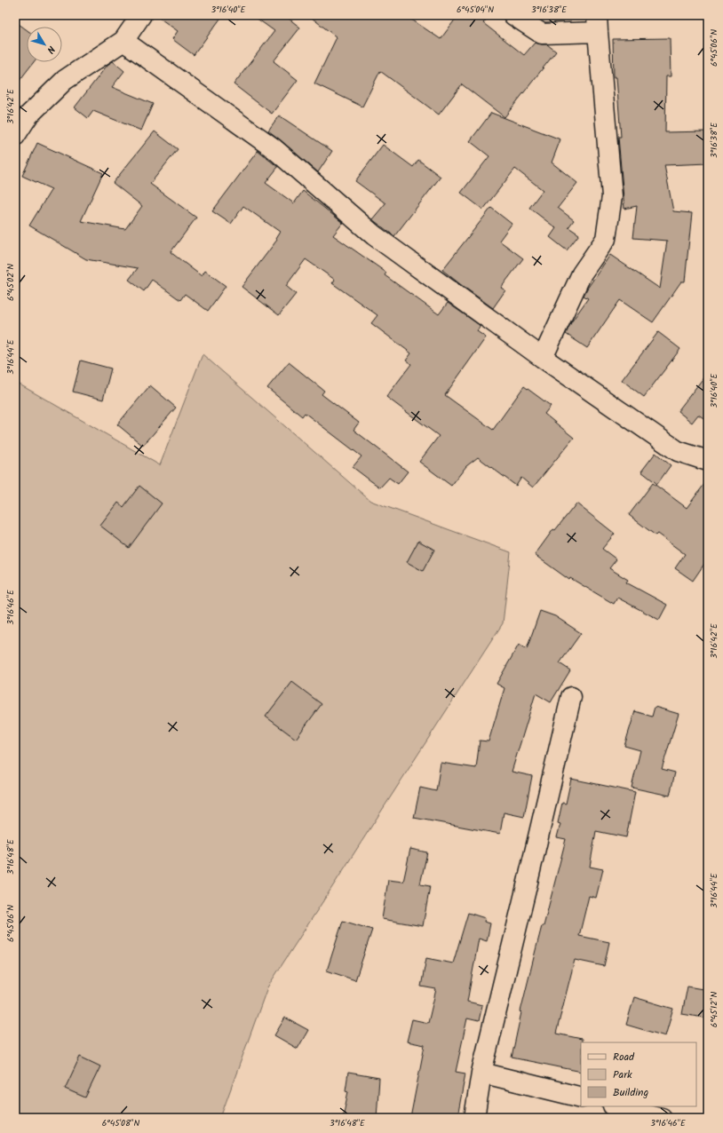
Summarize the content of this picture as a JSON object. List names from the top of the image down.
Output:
{
  "legend": ["Road", "Park", "Building"],
  "north": "bottom right",
  "coordinates": [
    "3°16'40\"E",
    "6°45'04\"N",
    "3°16'38\"E",
    "6°45'06\"N",
    "3°16'42\"E",
    "6°45'02\"N",
    "3°16'44\"E",
    "3°16'46\"E",
    "3°16'48\"E",
    "6°45'12\"N",
    "6°45'08\"N"
  ]
}
